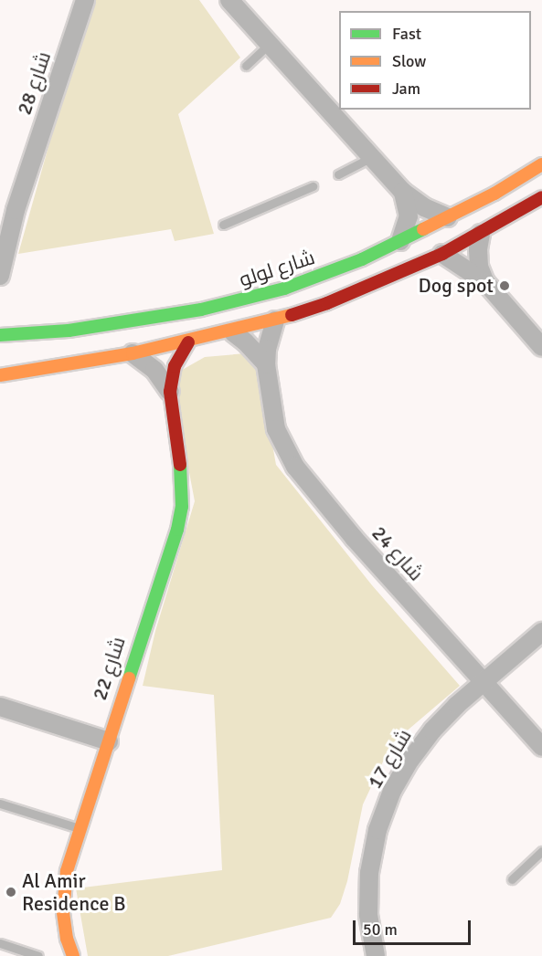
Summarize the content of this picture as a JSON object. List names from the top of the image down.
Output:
{
  "streets": {
    "street": [
      "شارع 28",
      "شارع لولو",
      "شارع 24",
      "شارع 22",
      "شارع 17"
    ]
  },
  "crossings": [
    ["شارع 24", "شارع 17"]
  ],
  "places": ["Dog spot", "Al Amir Residence B"],
  "legend": ["Fast", "Slow", "Jam"],
  "scale_bar": "50 m"
}
